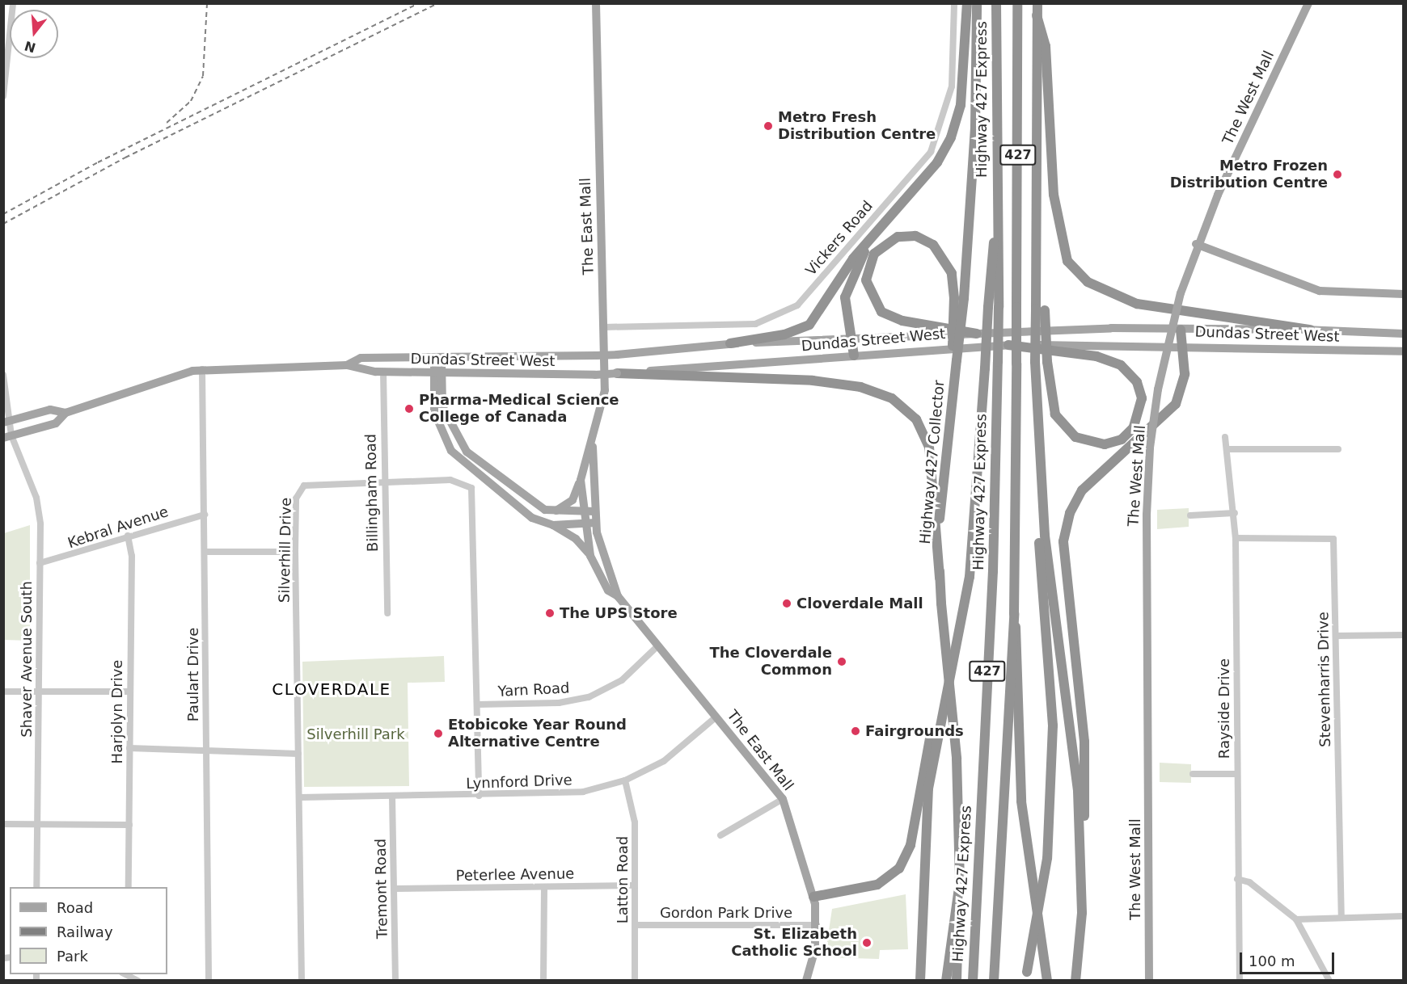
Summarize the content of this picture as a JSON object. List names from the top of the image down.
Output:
{
  "streets": {
    "highway": ["Highway 427 Express", "427", "Highway 427 Collector"],
    "main road": ["The West Mall", "The East Mall", "Dundas Street West"],
    "street": [
      "Vickers Road",
      "Billingham Road",
      "Kebral Avenue",
      "Silverhill Drive",
      "Shaver Avenue South",
      "Paulart Drive",
      "Stevenharris Drive",
      "Yarn Road",
      "Rayside Drive",
      "Harjolyn Drive",
      "Lynnford Drive",
      "Peterlee Avenue",
      "Latton Road",
      "Tremont Road",
      "Gordon Park Drive"
    ]
  },
  "crossings": [
    ["The East Mall", "Vickers Road"],
    ["The East Mall", "Yarn Road"],
    ["The East Mall", "Lynnford Drive"],
    ["The East Mall", "Gordon Park Drive"],
    ["Dundas Street West", "Billingham Road"],
    ["Dundas Street West", "Shaver Avenue South"],
    ["Dundas Street West", "Paulart Drive"],
    ["Billingham Road", "Silverhill Drive"],
    ["Kebral Avenue", "Shaver Avenue South"],
    ["Kebral Avenue", "Paulart Drive"],
    ["Kebral Avenue", "Harjolyn Drive"],
    ["Silverhill Drive", "Yarn Road"],
    ["Silverhill Drive", "Lynnford Drive"],
    ["Stevenharris Drive", "Rayside Drive"],
    ["Lynnford Drive", "Latton Road"],
    ["Lynnford Drive", "Tremont Road"],
    ["Peterlee Avenue", "Latton Road"],
    ["Peterlee Avenue", "Tremont Road"],
    ["Latton Road", "Gordon Park Drive"]
  ],
  "districts": ["CLOVERDALE"],
  "parks": ["Silverhill Park"],
  "places": [
    "Metro Fresh Distribution Centre",
    "Metro Frozen Distribution Centre",
    "Pharma-Medical Science College of Canada",
    "Cloverdale Mall",
    "The UPS Store",
    "The Cloverdale Common",
    "Fairgrounds",
    "Etobicoke Year Round Alternative Centre",
    "St. Elizabeth Catholic School"
  ],
  "legend": ["Road", "Railway", "Park"],
  "scale_bar": "100 m",
  "north": "bottom"
}
